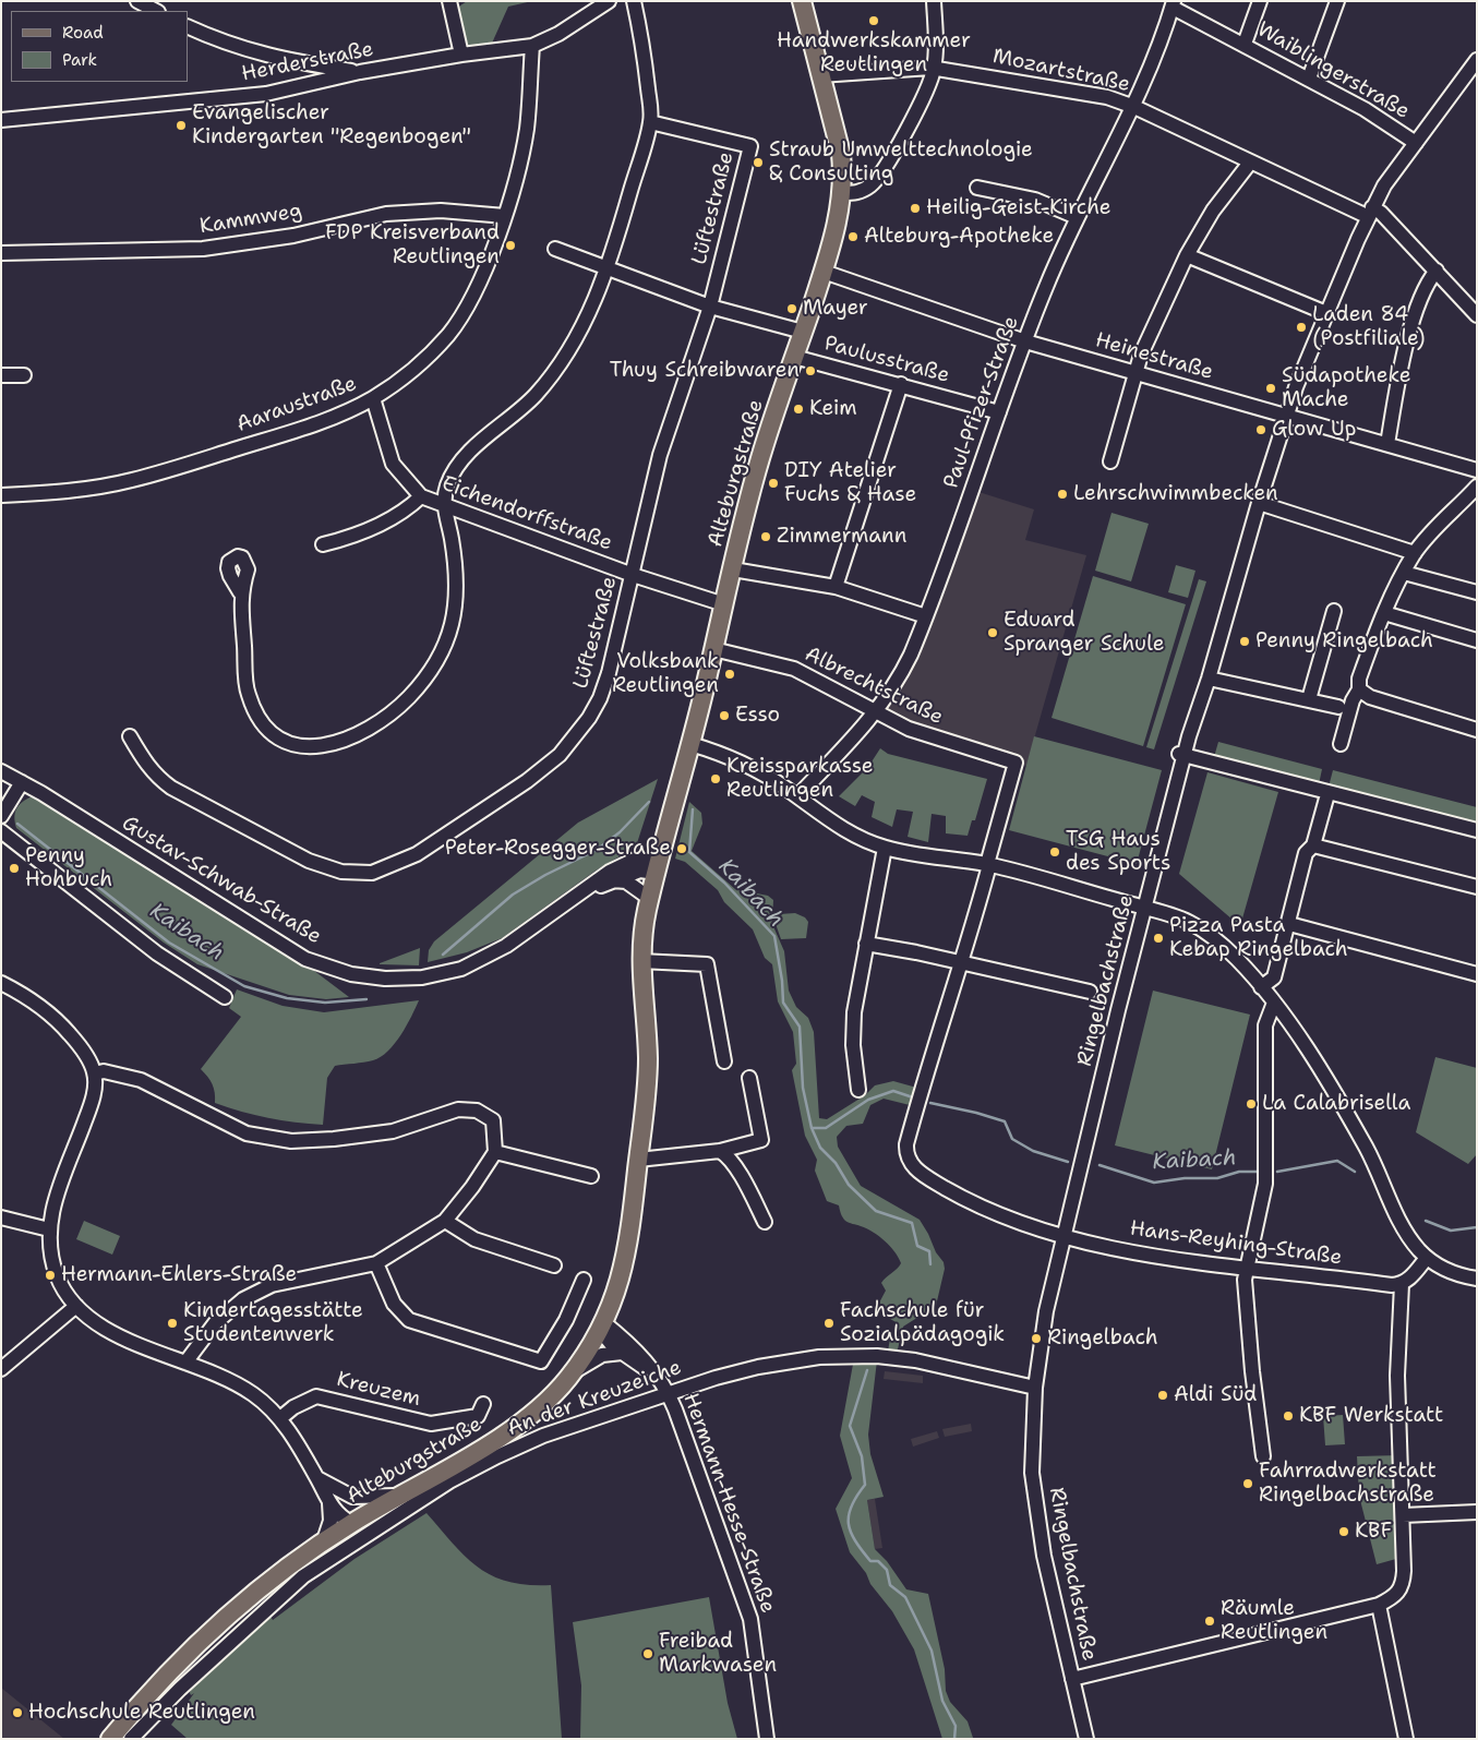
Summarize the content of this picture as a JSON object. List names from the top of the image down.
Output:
{
  "streets": {
    "main road": ["Alteburgstraße"],
    "street": [
      "Herderstraße",
      "Mozartstraße",
      "Waiblingerstraße",
      "Lüftestraße",
      "Kammweg",
      "Heinestraße",
      "Paulusstraße",
      "Paul-Pfizer-Straße",
      "Aaraustraße",
      "Eichendorffstraße",
      "Albrechtstraße",
      "Gustav-Schwab-Straße",
      "Ringelbachstraße",
      "Hans-Reyhing-Straße",
      "Kreuzem",
      "An der Kreuzeiche",
      "Hermann-Hesse-Straße"
    ]
  },
  "crossings": [
    ["Herderstraße", "Aaraustraße"],
    ["Mozartstraße", "Paul-Pfizer-Straße"],
    ["Mozartstraße", "Alteburgstraße"],
    ["Mozartstraße", "Ringelbachstraße"],
    ["Waiblingerstraße", "Paul-Pfizer-Straße"],
    ["Waiblingerstraße", "Ringelbachstraße"],
    ["Lüftestraße", "Eichendorffstraße"],
    ["Kammweg", "Aaraustraße"],
    ["Heinestraße", "Paul-Pfizer-Straße"],
    ["Heinestraße", "Alteburgstraße"],
    ["Heinestraße", "Ringelbachstraße"],
    ["Paulusstraße", "Paul-Pfizer-Straße"],
    ["Paulusstraße", "Alteburgstraße"],
    ["Paul-Pfizer-Straße", "Albrechtstraße"],
    ["Aaraustraße", "Eichendorffstraße"],
    ["Alteburgstraße", "Eichendorffstraße"],
    ["Alteburgstraße", "Albrechtstraße"],
    ["Alteburgstraße", "Gustav-Schwab-Straße"],
    ["Alteburgstraße", "Hermann-Hesse-Straße"],
    ["Ringelbachstraße", "Hans-Reyhing-Straße"],
    ["Ringelbachstraße", "An der Kreuzeiche"],
    ["An der Kreuzeiche", "Hermann-Hesse-Straße"]
  ],
  "water": ["Kaibach"],
  "places": [
    "Handwerkskammer Reutlingen",
    "Evangelischer Kindergarten \"Regenbogen\"",
    "Straub Umwelttechnologie & Consulting",
    "Heilig-Geist-Kirche",
    "Alteburg-Apotheke",
    "FDP Kreisverband Reutlingen",
    "Mayer",
    "Laden 84 (Postfiliale)",
    "Thuy Schreibwaren",
    "Südapotheke Mache",
    "Keim",
    "Glow Up",
    "DIY Atelier Fuchs & Hase",
    "Lehrschwimmbecken",
    "Zimmermann",
    "Eduard Spranger Schule",
    "Penny Ringelbach",
    "Volksbank Reutlingen",
    "Esso",
    "Kreissparkasse Reutlingen",
    "Peter-Rosegger-Straße",
    "TSG Haus des Sports",
    "Penny Hohbuch",
    "Pizza Pasta Kebap Ringelbach",
    "La Calabrisella",
    "Hermann-Ehlers-Straße",
    "Kindertagesstätte Studentenwerk",
    "Fachschule für Sozialpädagogik",
    "Ringelbach",
    "Aldi Süd",
    "KBF Werkstatt",
    "Fahrradwerkstatt Ringelbachstraße",
    "KBF",
    "Räumle Reutlingen",
    "Freibad Markwasen",
    "Hochschule Reutlingen"
  ],
  "legend": ["Road", "Park"]
}
